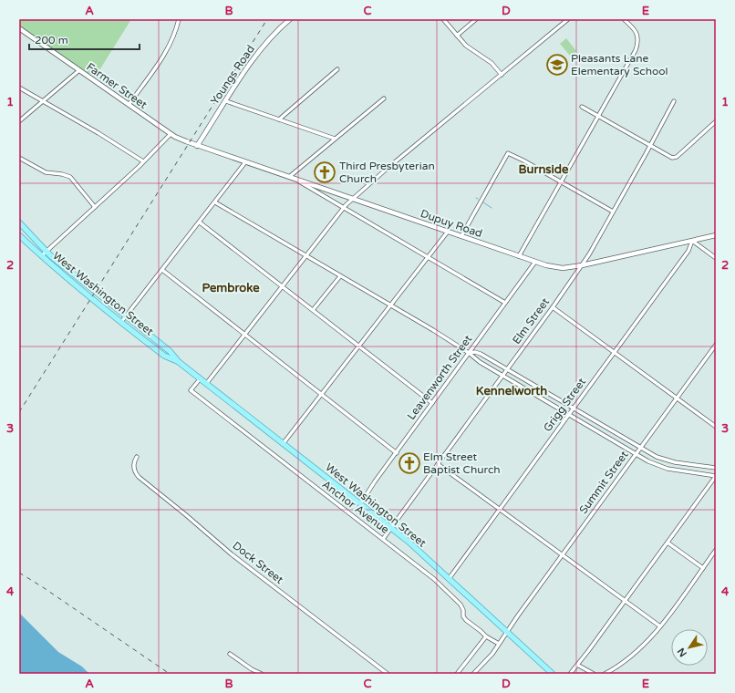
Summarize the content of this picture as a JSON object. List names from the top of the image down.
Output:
{
  "streets": {
    "main road": ["West Washington Street"],
    "street": [
      "Youngs Road",
      "Farmer Street",
      "Dupuy Road",
      "Elm Street",
      "Leavenworth Street",
      "Grigg Street",
      "Summit Street",
      "Anchor Avenue",
      "Dock Street"
    ]
  },
  "crossings": [
    ["Youngs Road", "Dupuy Road"],
    ["Farmer Street", "Dupuy Road"],
    ["Dupuy Road", "Elm Street"],
    ["Dupuy Road", "Leavenworth Street"],
    ["Dupuy Road", "Grigg Street"],
    ["West Washington Street", "Elm Street"],
    ["West Washington Street", "Leavenworth Street"],
    ["West Washington Street", "Grigg Street"],
    ["West Washington Street", "Summit Street"],
    ["West Washington Street", "Anchor Avenue"],
    ["Elm Street", "Anchor Avenue"],
    ["Summit Street", "Anchor Avenue"]
  ],
  "districts": ["Burnside", "Pembroke", "Kennelworth"],
  "places": {
    "school or university": ["Pleasants Lane Elementary School"],
    "church": ["Third Presbyterian Church", "Elm Street Baptist Church"]
  },
  "scale_bar": "200 m",
  "north": "bottom left",
  "grid": {
    "columns": [
      "A",
      "B",
      "C",
      "D",
      "E"
    ],
    "rows": [
      "1",
      "2",
      "3",
      "4"
    ]
  }
}
